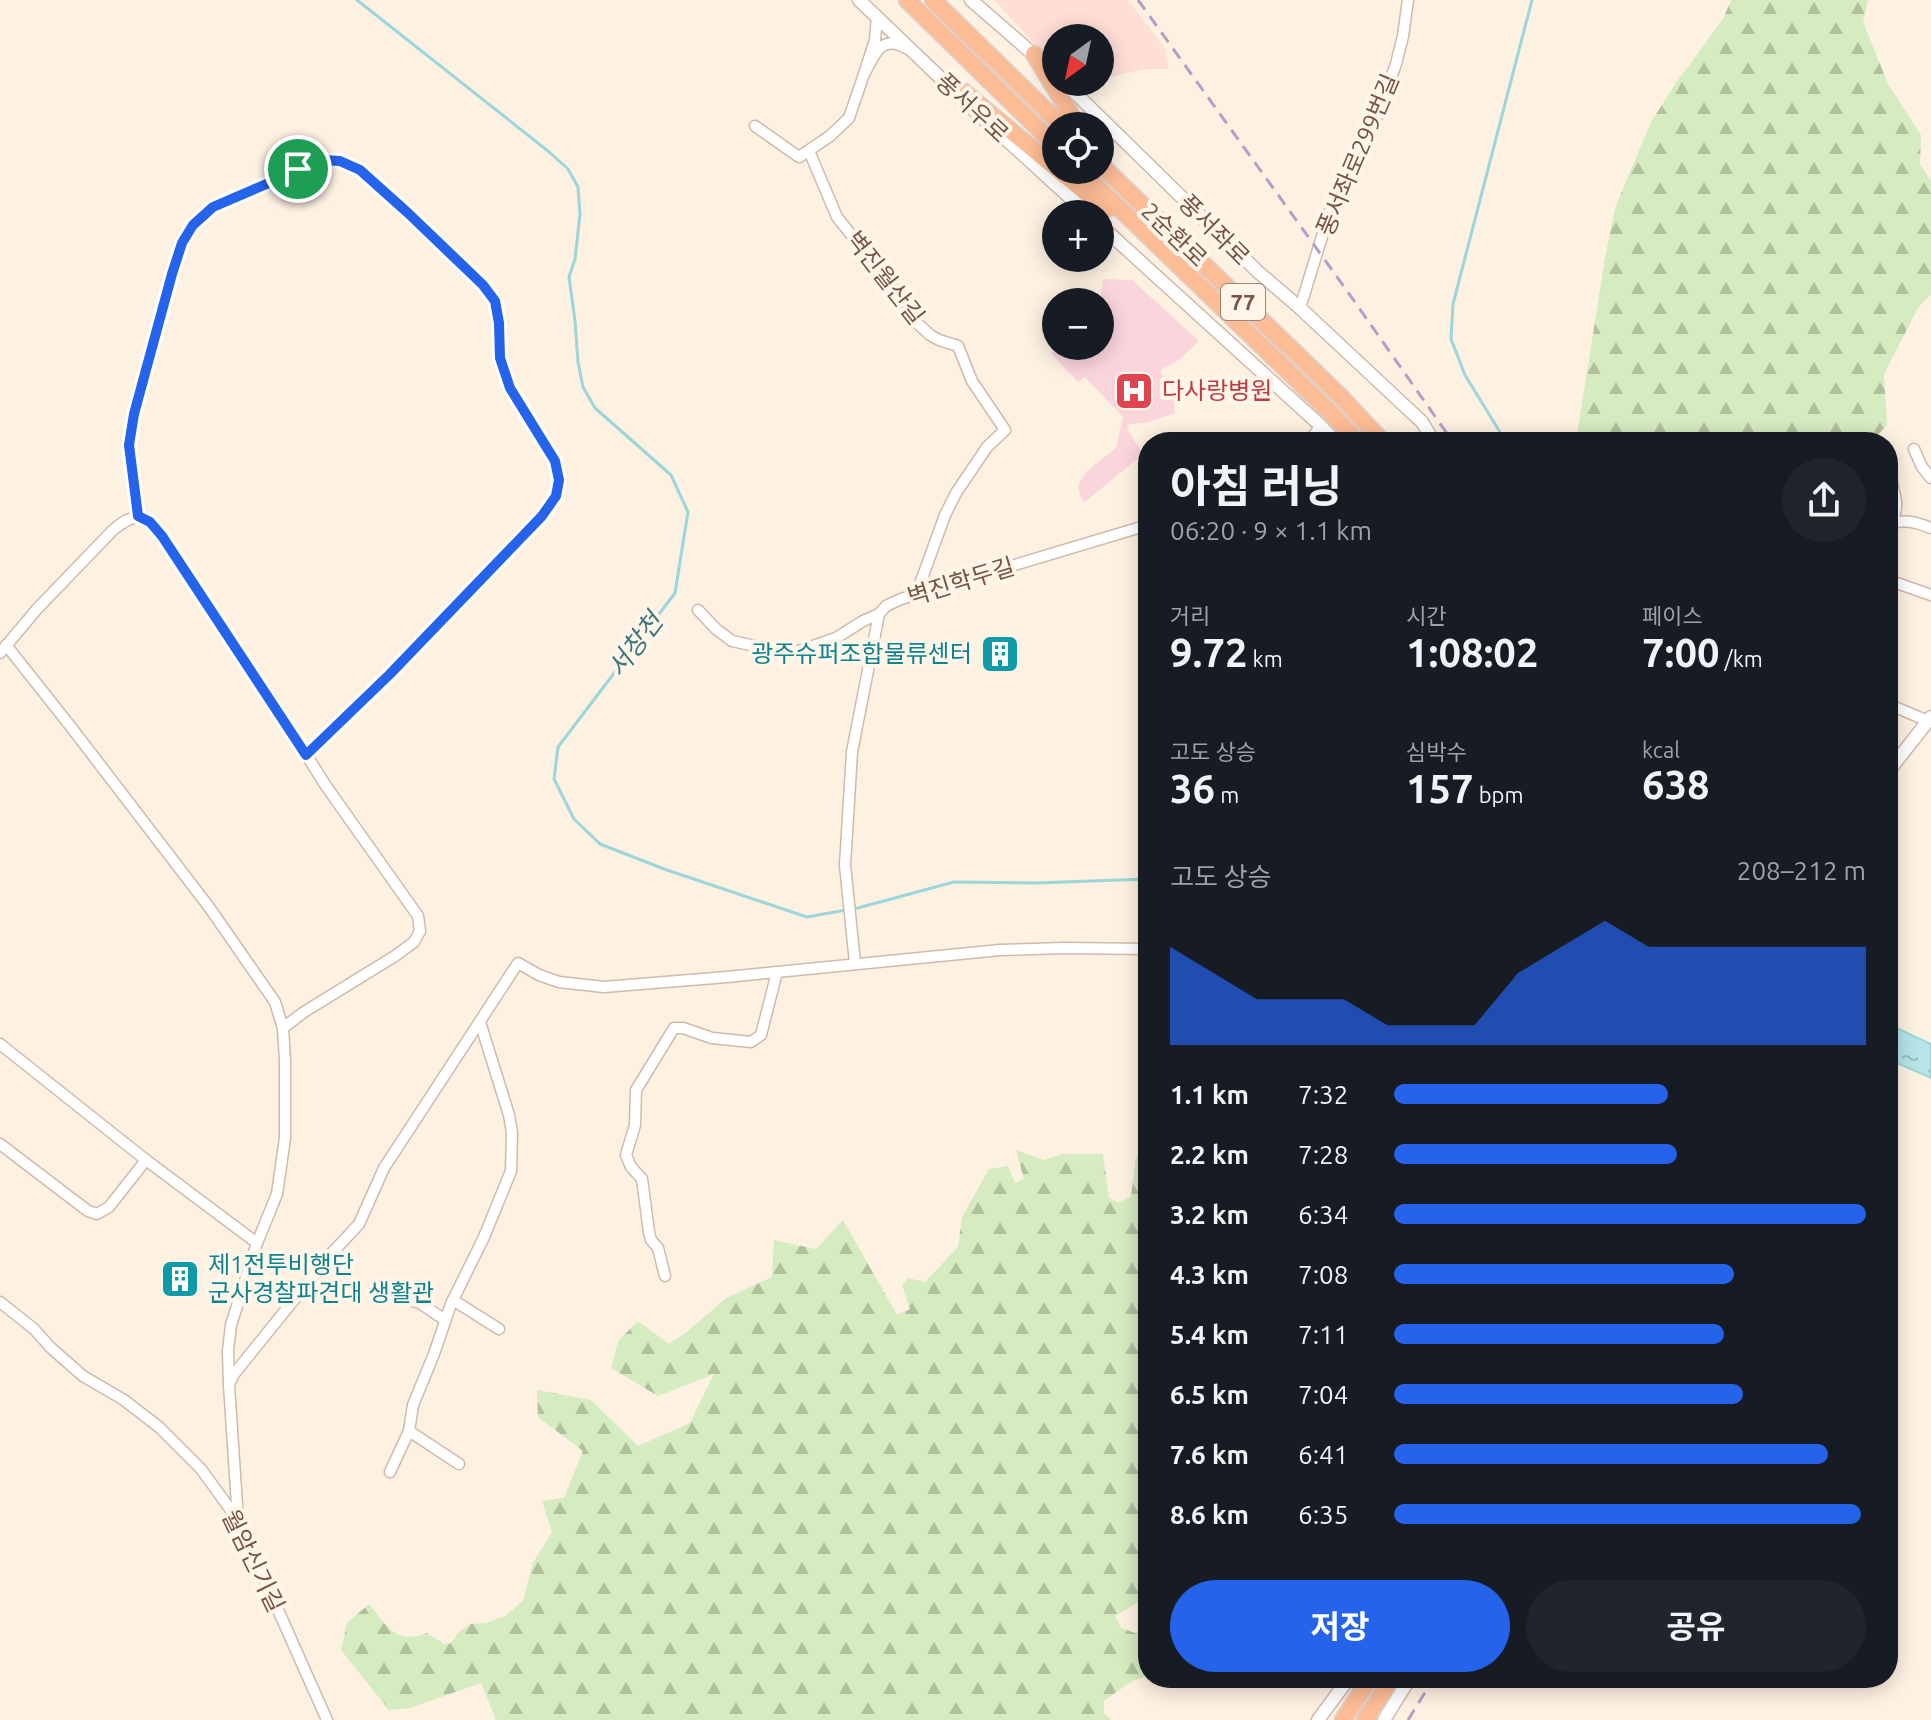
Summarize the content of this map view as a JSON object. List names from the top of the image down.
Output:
{
  "streets": {
    "highway": ["2순환로", "77"],
    "street": [
      "풍서우로",
      "풍서좌로299번길",
      "풍서좌로",
      "벽진월산길",
      "벽진학두길",
      "월암신기길"
    ]
  },
  "crossings": [
    ["풍서좌로299번길", "풍서좌로"],
    ["벽진월산길", "벽진학두길"]
  ],
  "water": ["서창천"],
  "places": {
    "hospital": ["다사랑병원"],
    "building": ["광주슈퍼조합물류센터", "제1전투비행단 군사경찰파견대 생활관"]
  },
  "north": "bottom left",
  "page": {
    "map_buttons": ["+", "−"],
    "heading": ["아침 러닝", "06:20 · 9 × 1.1 km"],
    "stats": [
      ["거리", "9.72 km"],
      ["시간", "1:08:02"],
      ["페이스", "7:00 /km"],
      ["고도 상승", "36 m"],
      ["심박수", "157 bpm"],
      ["kcal", "638"]
    ],
    "chart": ["고도 상승", "208–212 m"],
    "list": [
      {
        "name": "1.1 km",
        "note": "7:32"
      },
      {
        "name": "2.2 km",
        "note": "7:28"
      },
      {
        "name": "3.2 km",
        "note": "6:34"
      },
      {
        "name": "4.3 km",
        "note": "7:08"
      },
      {
        "name": "5.4 km",
        "note": "7:11"
      },
      {
        "name": "6.5 km",
        "note": "7:04"
      },
      {
        "name": "7.6 km",
        "note": "6:41"
      },
      {
        "name": "8.6 km",
        "note": "6:35"
      }
    ],
    "buttons": ["저장", "공유"]
  }
}
